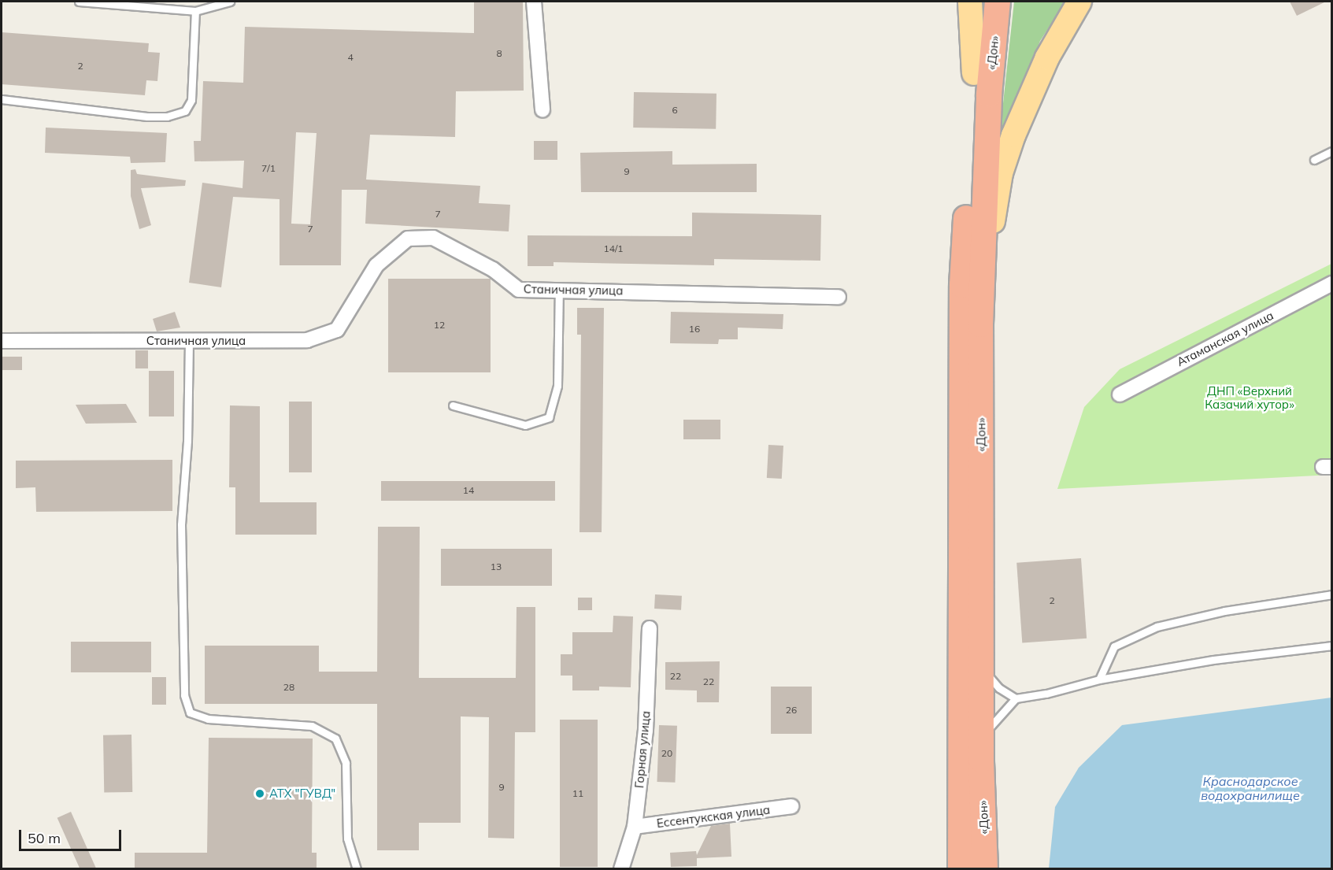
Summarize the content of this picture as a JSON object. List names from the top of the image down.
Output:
{
  "streets": {
    "highway": ["«Дон»"],
    "street": [
      "Станичная улица",
      "Атаманская улица",
      "Горная улица",
      "Ессентукская улица"
    ]
  },
  "crossings": [
    ["Горная улица", "Ессентукская улица"]
  ],
  "water": ["Краснодарское водохранилище"],
  "parks": ["ДНП «Верхний Казачий хутор»"],
  "places": ["АТХ \"ГУВД\""],
  "house_numbers": [
    "8",
    "4",
    "2",
    "6",
    "7/1",
    "9",
    "7",
    "7",
    "14/1",
    "12",
    "16",
    "14",
    "13",
    "2",
    "22",
    "22",
    "28",
    "26",
    "20",
    "9",
    "11"
  ],
  "scale_bar": "50 m"
}
